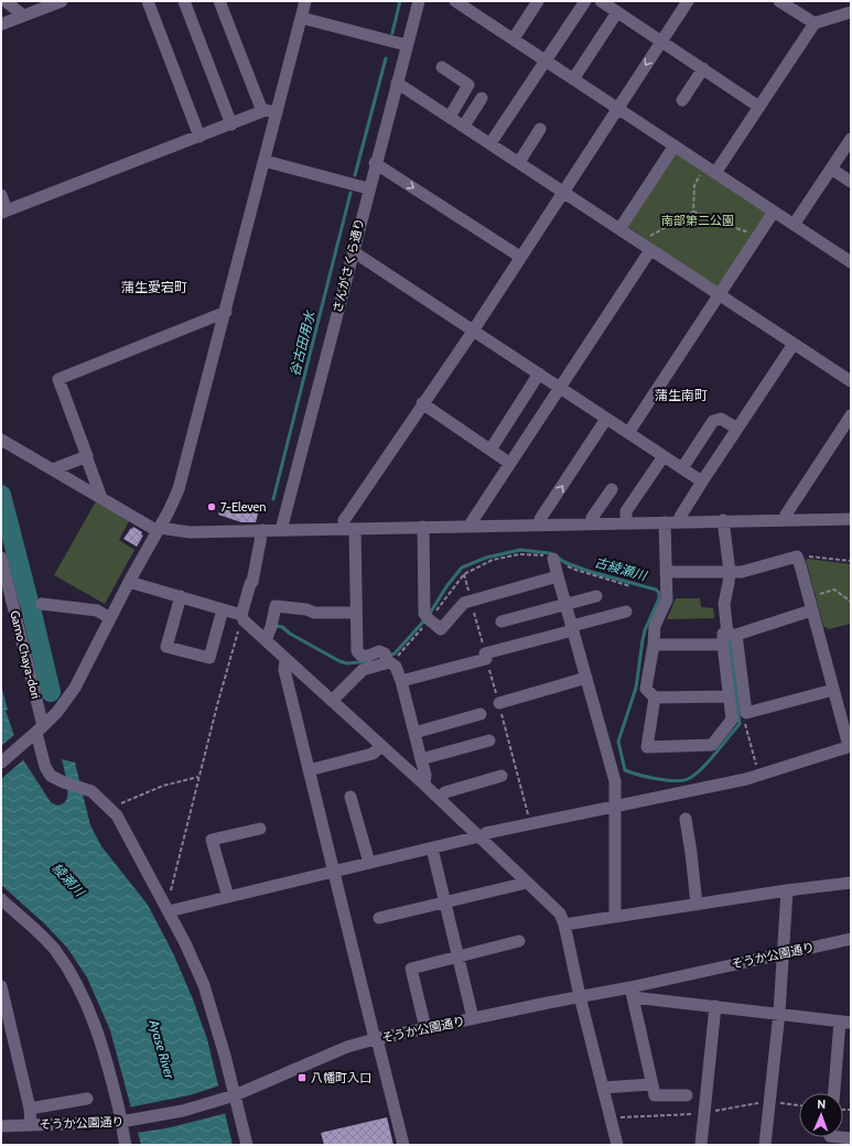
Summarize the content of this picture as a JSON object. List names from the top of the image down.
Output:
{
  "streets": {
    "street": ["さんがさくら通り", "Gamo Chaya-dori", "そうか公園通り"]
  },
  "districts": ["蒲生愛宕町", "蒲生南町"],
  "water": [
    "谷古田用水",
    "古綾瀬川",
    "綾瀬川",
    "Ayase River"
  ],
  "parks": ["南部第二公園"],
  "places": {
    "other": ["7-Eleven"],
    "transit": ["八幡町入口"]
  },
  "north": "top"
}
